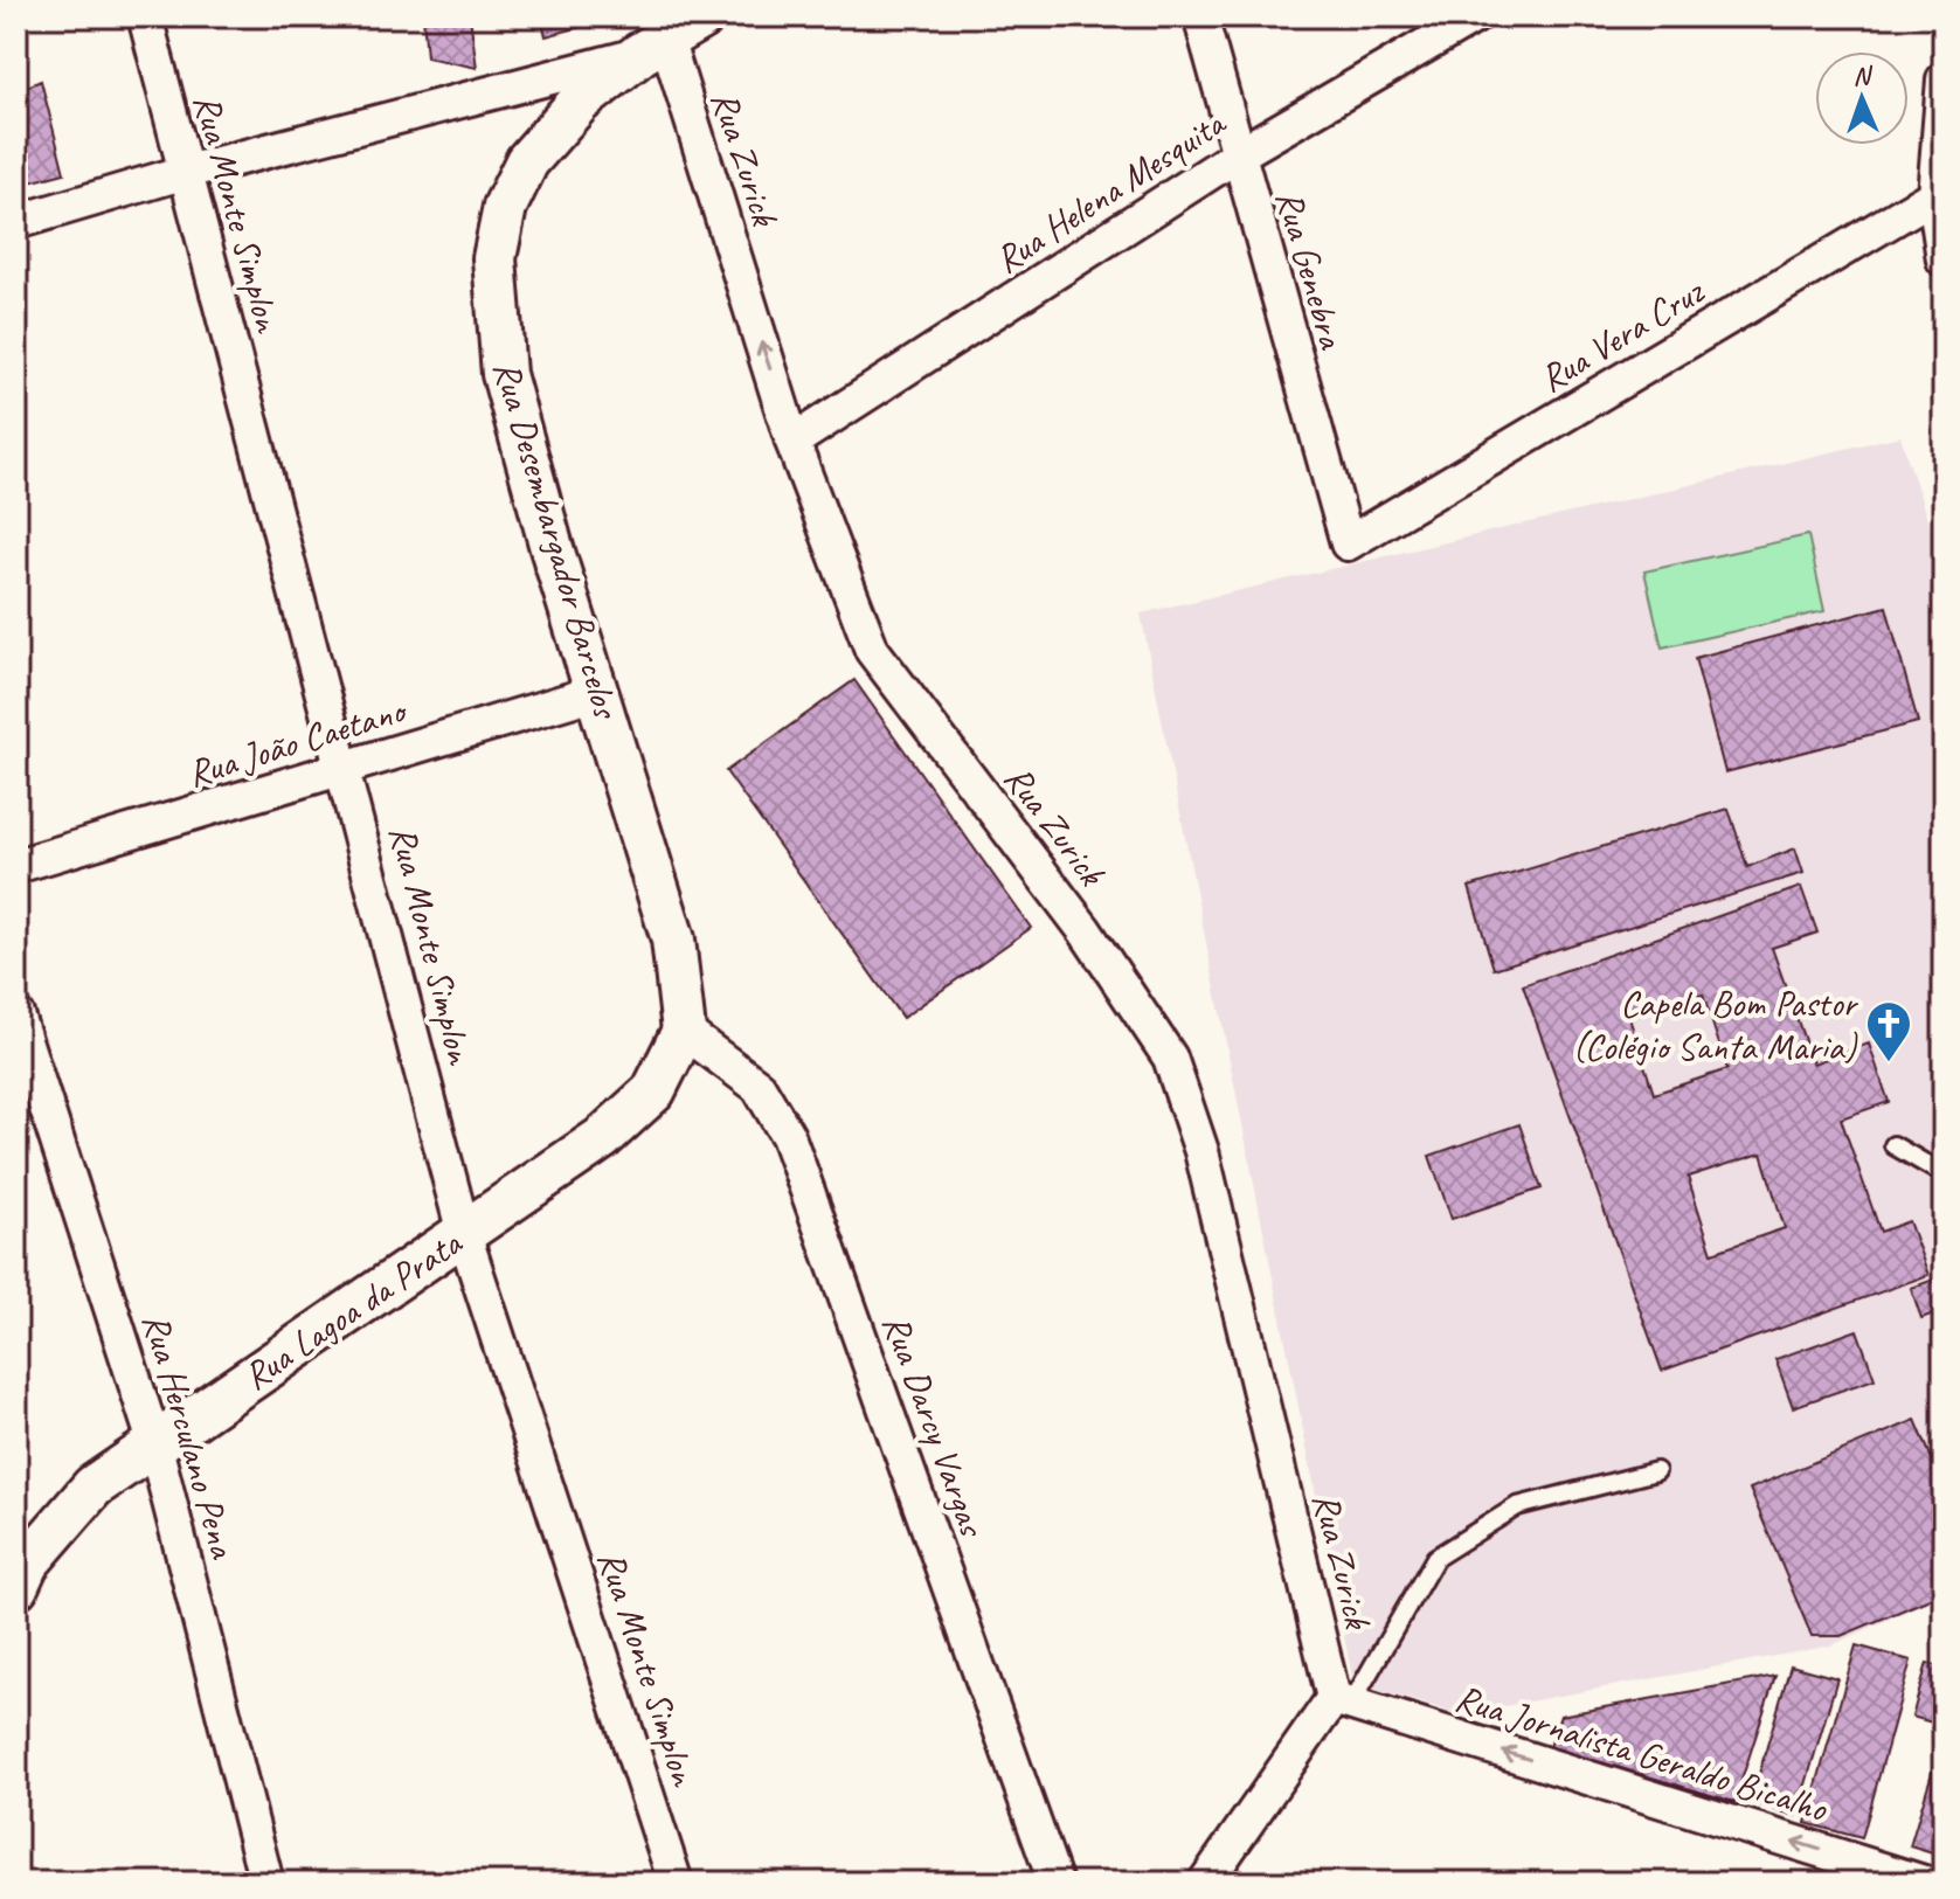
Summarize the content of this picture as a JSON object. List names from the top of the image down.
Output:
{
  "streets": {
    "street": [
      "Rua Zurick",
      "Rua Helena Mesquita",
      "Rua Monte Simplon",
      "Rua Genebra",
      "Rua Vera Cruz",
      "Rua Desembargador Barcelos",
      "Rua João Caetano",
      "Rua Lagoa da Prata",
      "Rua Darcy Vargas",
      "Rua Herculano Pena",
      "Rua Jornalista Geraldo Bicalho"
    ]
  },
  "crossings": [
    ["Rua Zurick", "Rua Helena Mesquita"],
    ["Rua Zurick", "Rua Desembargador Barcelos"],
    ["Rua Zurick", "Rua Jornalista Geraldo Bicalho"],
    ["Rua Helena Mesquita", "Rua Genebra"],
    ["Rua Monte Simplon", "Rua João Caetano"],
    ["Rua Monte Simplon", "Rua Lagoa da Prata"],
    ["Rua Genebra", "Rua Vera Cruz"],
    ["Rua Desembargador Barcelos", "Rua João Caetano"],
    ["Rua Desembargador Barcelos", "Rua Lagoa da Prata"],
    ["Rua Desembargador Barcelos", "Rua Darcy Vargas"],
    ["Rua Lagoa da Prata", "Rua Darcy Vargas"],
    ["Rua Lagoa da Prata", "Rua Herculano Pena"]
  ],
  "one_way": ["Rua Jornalista Geraldo Bicalho"],
  "places": {
    "church": ["Capela Bom Pastor (Colégio Santa Maria)"]
  },
  "north": "top"
}
